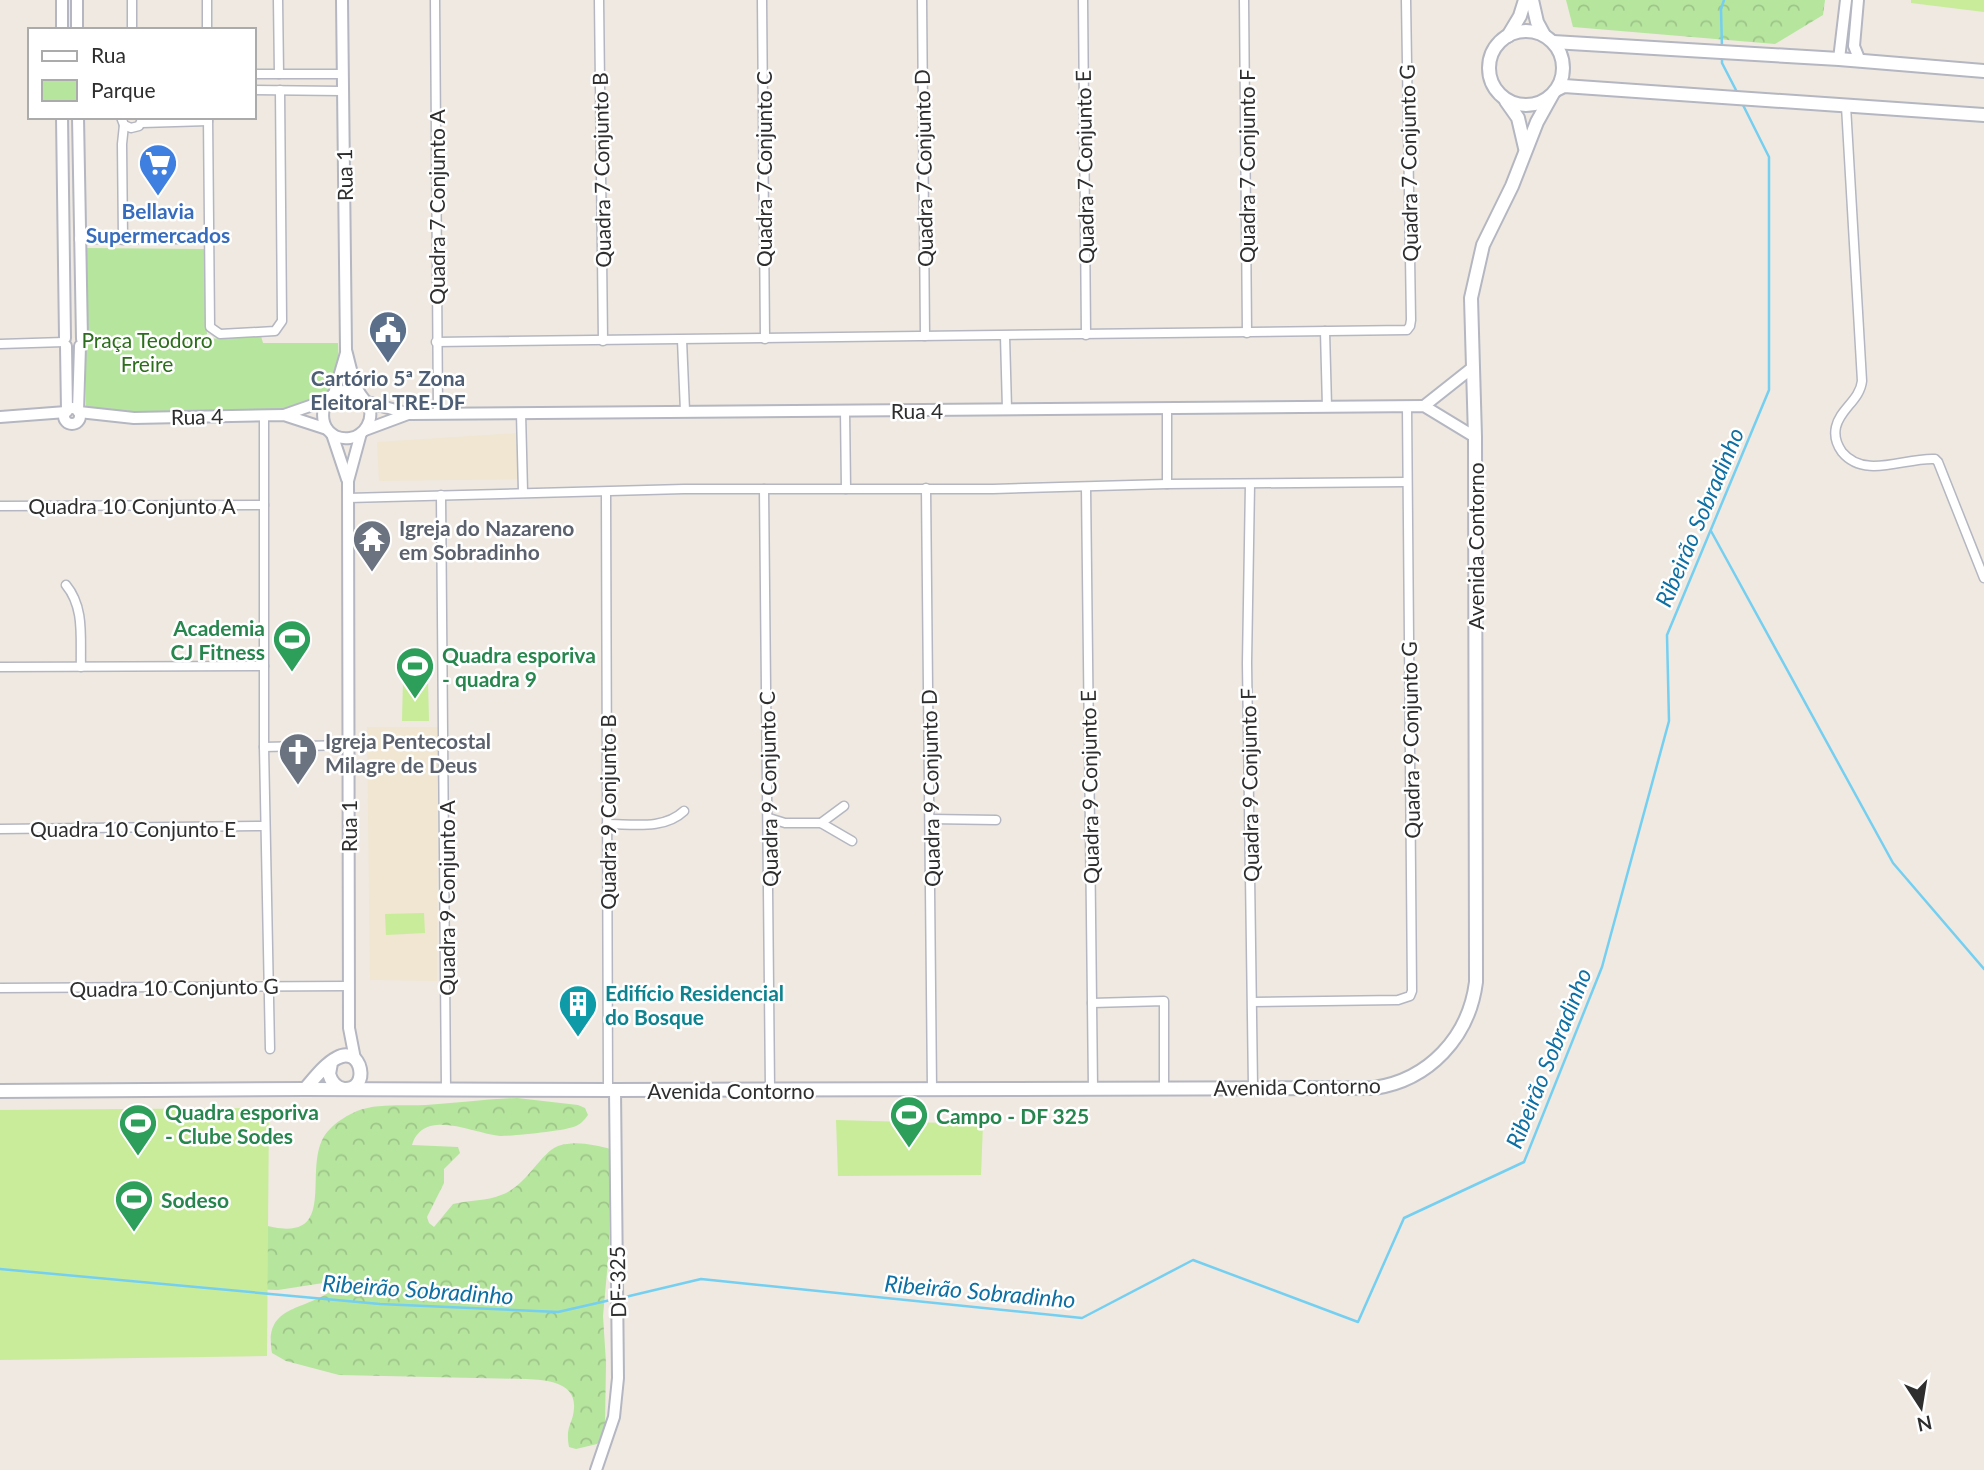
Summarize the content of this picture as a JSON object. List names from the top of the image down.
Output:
{
  "streets": {
    "main road": ["Avenida Contorno"],
    "street": [
      "Quadra 7 Conjunto G",
      "Quadra 7 Conjunto F",
      "Quadra 7 Conjunto E",
      "Quadra 7 Conjunto D",
      "Quadra 7 Conjunto C",
      "Quadra 7 Conjunto B",
      "Rua 1",
      "Quadra 7 Conjunto A",
      "Rua 4",
      "Quadra 10 Conjunto A",
      "Quadra 9 Conjunto G",
      "Quadra 9 Conjunto F",
      "Quadra 9 Conjunto E",
      "Quadra 9 Conjunto D",
      "Quadra 9 Conjunto C",
      "Quadra 9 Conjunto B",
      "Quadra 10 Conjunto E",
      "Quadra 9 Conjunto A",
      "Quadra 10 Conjunto G",
      "DF-325"
    ]
  },
  "crossings": [
    ["Rua 1", "Avenida Contorno"],
    ["Rua 1", "Quadra 10 Conjunto G"],
    ["Quadra 7 Conjunto A", "Rua 4"],
    ["Rua 4", "Quadra 9 Conjunto G"],
    ["Avenida Contorno", "Quadra 9 Conjunto F"],
    ["Avenida Contorno", "Quadra 9 Conjunto E"],
    ["Avenida Contorno", "Quadra 9 Conjunto D"],
    ["Avenida Contorno", "Quadra 9 Conjunto C"],
    ["Avenida Contorno", "Quadra 9 Conjunto B"],
    ["Avenida Contorno", "Quadra 9 Conjunto A"],
    ["Avenida Contorno", "DF-325"],
    ["Quadra 9 Conjunto G", "Quadra 9 Conjunto F"],
    ["Quadra 9 Conjunto B", "DF-325"]
  ],
  "water": ["Ribeirão Sobradinho"],
  "parks": ["Praça Teodoro Freire"],
  "places": {
    "supermarket": ["Bellavia Supermercados"],
    "public building": ["Cartório 5ª Zona Eleitoral TRE-DF"],
    "temple": ["Igreja do Nazareno em Sobradinho"],
    "sports": [
      "Academia CJ Fitness",
      "Quadra esporiva - quadra 9",
      "Campo - DF 325",
      "Quadra esporiva - Clube Sodes",
      "Sodeso"
    ],
    "church": ["Igreja Pentecostal Milagre de Deus"],
    "building": ["Edifício Residencial do Bosque"]
  },
  "legend": ["Rua", "Parque"],
  "north": "bottom"
}
